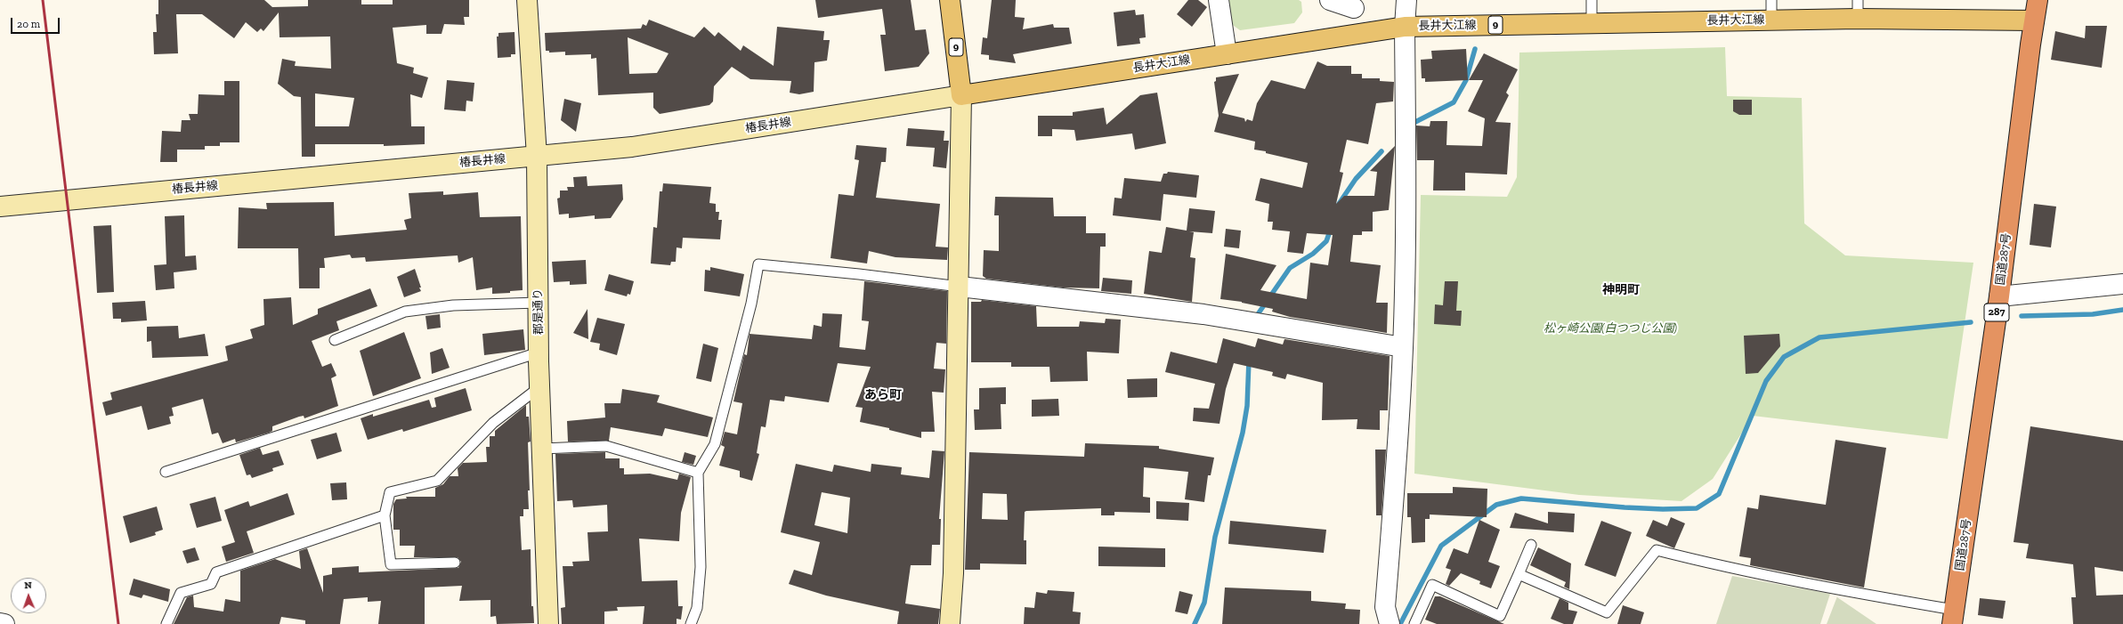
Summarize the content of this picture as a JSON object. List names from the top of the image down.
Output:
{
  "streets": {
    "highway": ["国道287号", "287"],
    "main road": ["長井大江線", "9"],
    "street": ["椿長井線", "郡是通り"]
  },
  "crossings": [
    ["長井大江線", "9"],
    ["長井大江線", "椿長井線"],
    ["長井大江線", "国道287号"],
    ["9", "椿長井線"],
    ["椿長井線", "郡是通り"]
  ],
  "districts": ["神明町", "あら町"],
  "parks": ["松ヶ崎公園(白つつじ公園)"],
  "scale_bar": "20 m",
  "north": "top"
}
